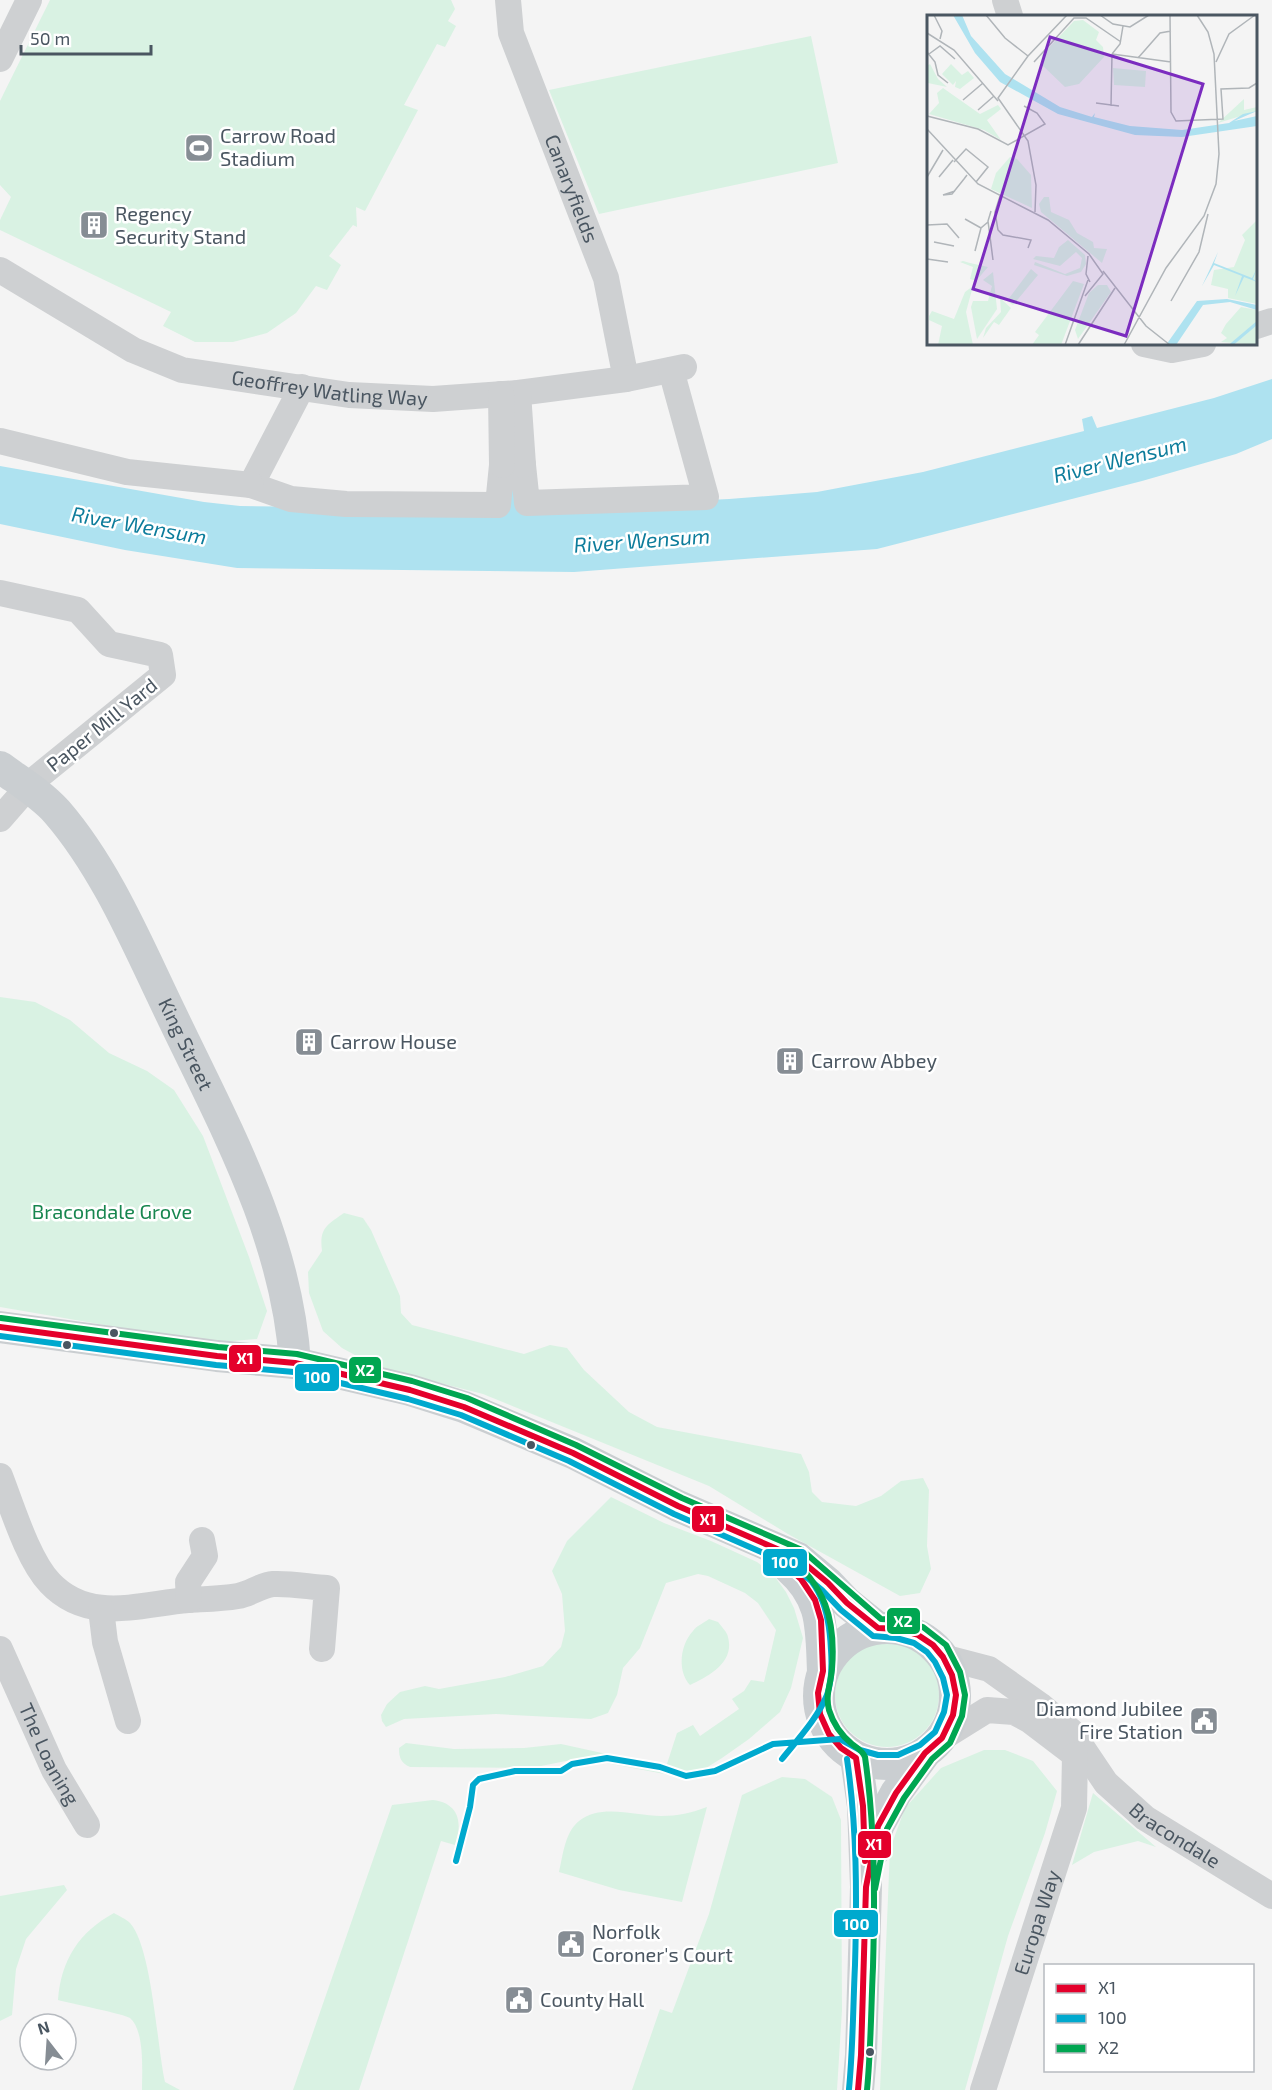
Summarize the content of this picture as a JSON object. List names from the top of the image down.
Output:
{
  "streets": {
    "main road": ["King Street"],
    "street": [
      "Canaryfields",
      "Geoffrey Watling Way",
      "Paper Mill Yard",
      "The Loaning",
      "Bracondale",
      "Europa Way"
    ]
  },
  "crossings": [
    ["Canaryfields", "Geoffrey Watling Way"],
    ["Paper Mill Yard", "King Street"],
    ["Bracondale", "Europa Way"]
  ],
  "water": ["River Wensum"],
  "parks": ["Bracondale Grove"],
  "places": {
    "sports": ["Carrow Road Stadium"],
    "building": ["Regency Security Stand", "Carrow House", "Carrow Abbey"],
    "public building": ["Diamond Jubilee Fire Station", "Norfolk Coroner's Court", "County Hall"]
  },
  "lines": ["transit line X2", "transit line X1", "transit line 100"],
  "legend": ["X1", "100", "X2"],
  "scale_bar": "50 m",
  "north": "top"
}
